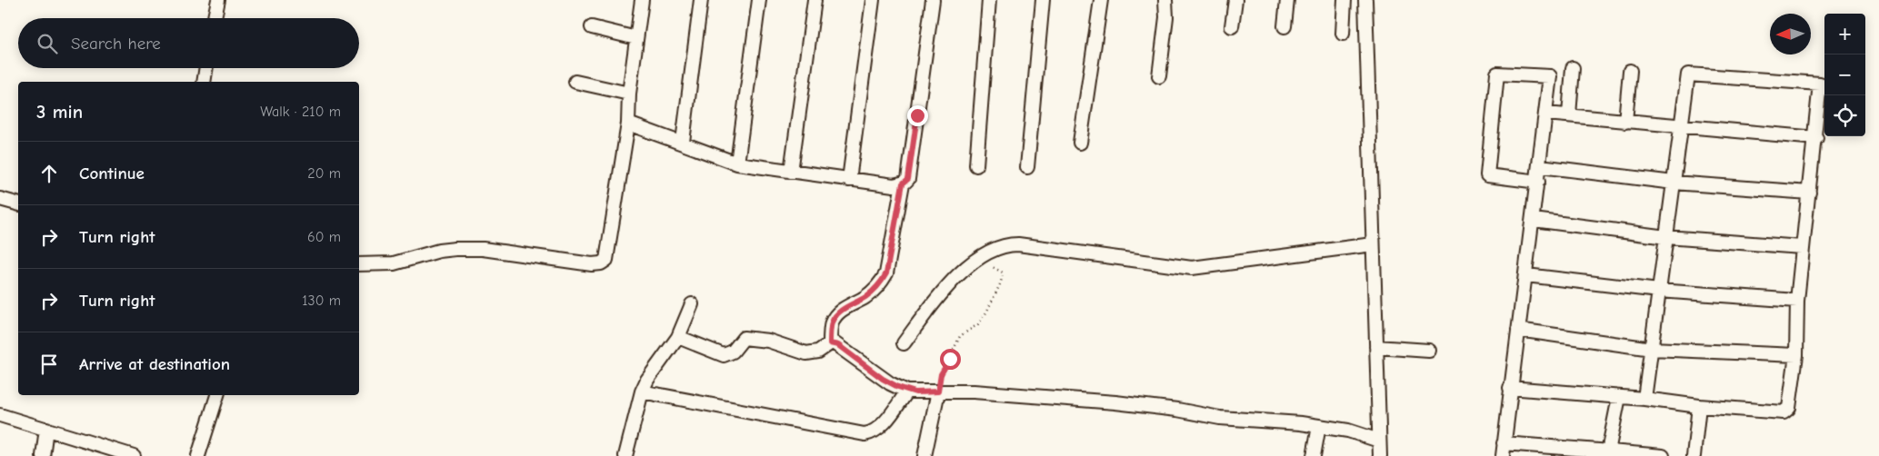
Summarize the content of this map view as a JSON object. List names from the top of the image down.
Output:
{
  "north": "left",
  "page": {
    "map_buttons": ["+", "−"],
    "search": "Search here",
    "heading": ["3 min", "Walk · 210 m"],
    "list": [
      ["Continue", "20 m"],
      ["Turn right", "60 m"],
      ["Turn right", "130 m"],
      "Arrive at destination"
    ]
  }
}
